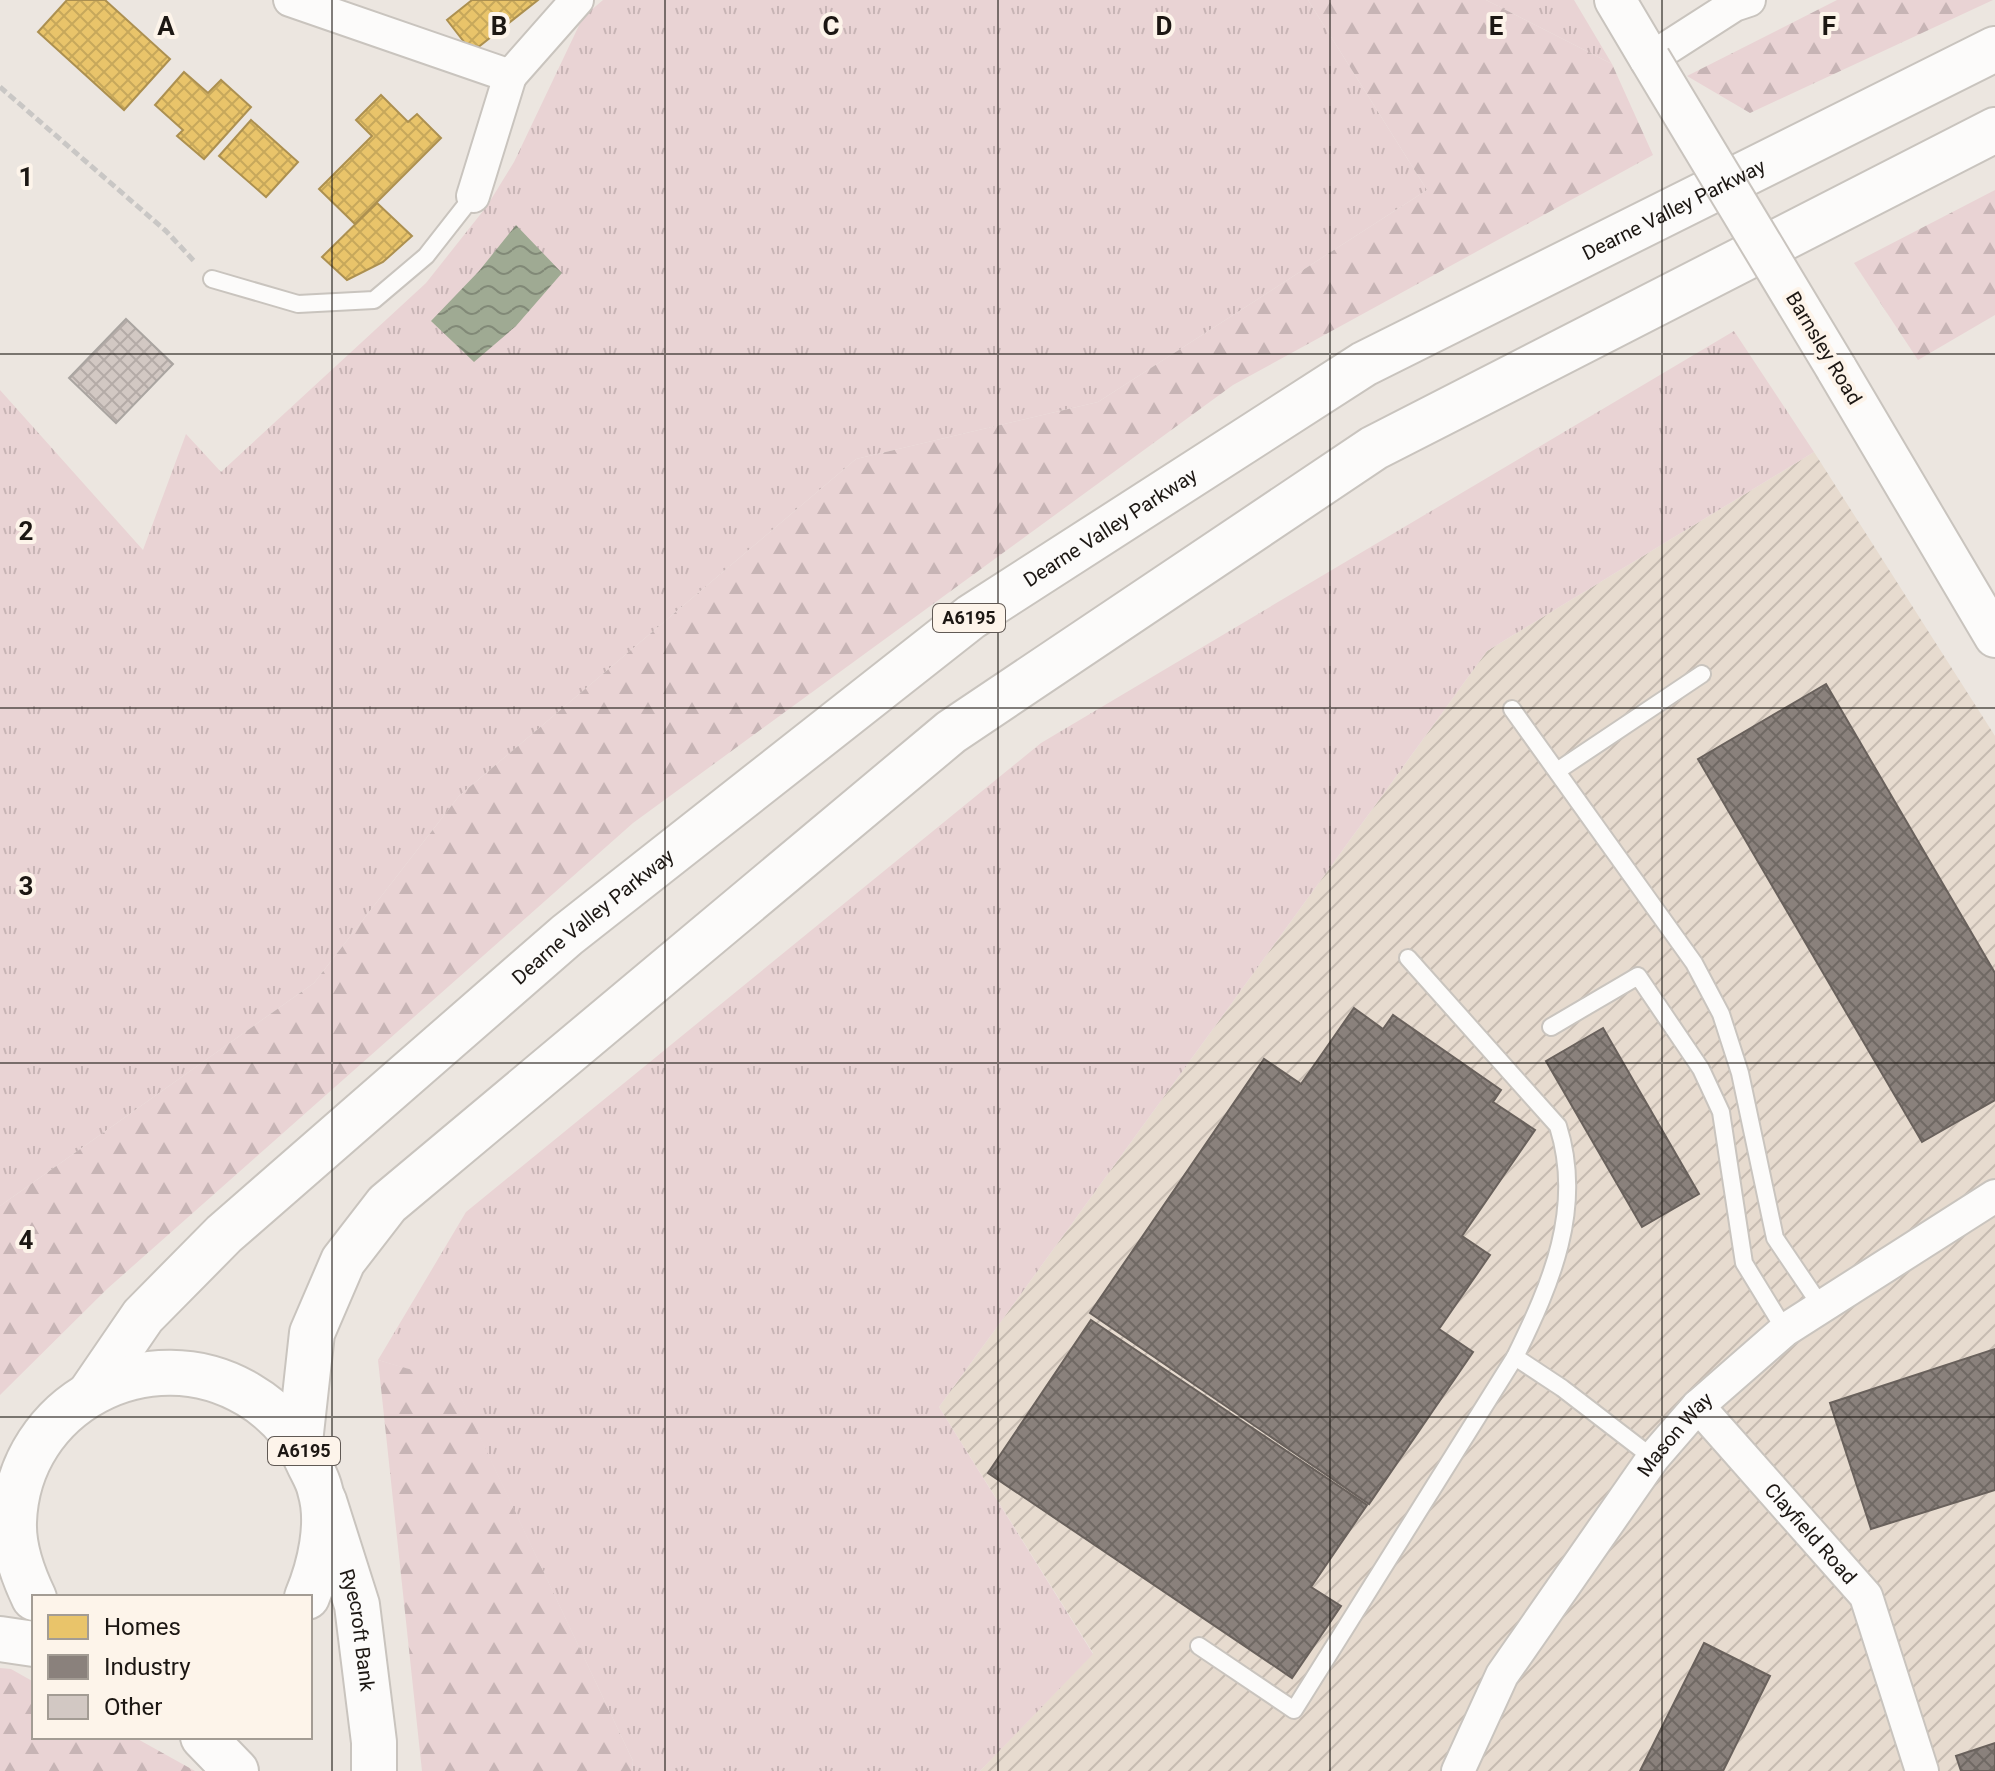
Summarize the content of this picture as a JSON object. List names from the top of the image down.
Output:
{
  "streets": {
    "main road": ["Dearne Valley Parkway", "A6195", "Ryecroft Bank"],
    "street": ["Barnsley Road", "Mason Way", "Clayfield Road"]
  },
  "crossings": [
    ["Dearne Valley Parkway", "A6195"],
    ["A6195", "Ryecroft Bank"],
    ["Mason Way", "Clayfield Road"]
  ],
  "legend": ["Homes", "Industry", "Other"],
  "grid": {
    "columns": [
      "A",
      "B",
      "C",
      "D",
      "E",
      "F"
    ],
    "rows": [
      "1",
      "2",
      "3",
      "4"
    ]
  }
}
